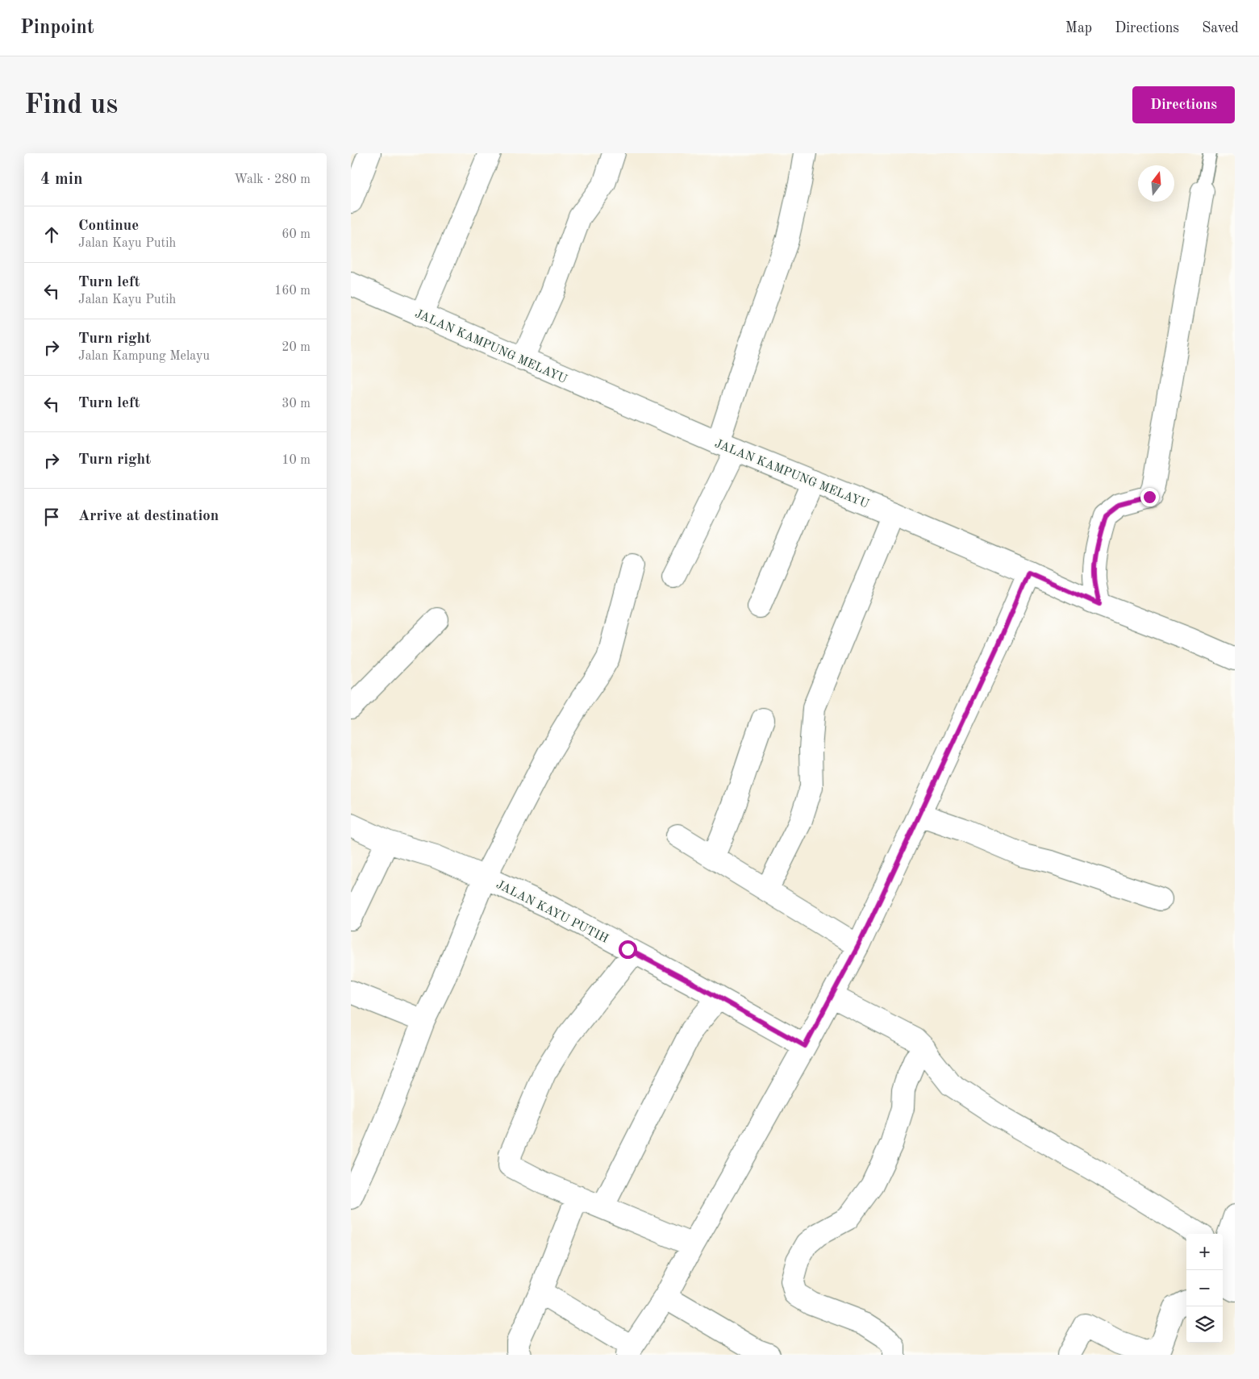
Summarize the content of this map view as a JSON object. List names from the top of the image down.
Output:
{
  "streets": {
    "street": ["JALAN KAMPUNG MELAYU", "JALAN KAYU PUTIH"]
  },
  "north": "top",
  "page": {
    "header": "Pinpoint",
    "nav": ["Map", "Directions", "Saved"],
    "buttons": "Directions",
    "title": "Find us",
    "heading": ["4 min", "Walk · 280 m"],
    "list": [
      ["Continue", "Jalan Kayu Putih", "60 m"],
      ["Turn left", "Jalan Kayu Putih", "160 m"],
      ["Turn right", "Jalan Kampung Melayu", "20 m"],
      ["Turn left", "30 m"],
      ["Turn right", "10 m"],
      "Arrive at destination"
    ],
    "map_buttons": ["+", "−"]
  }
}
